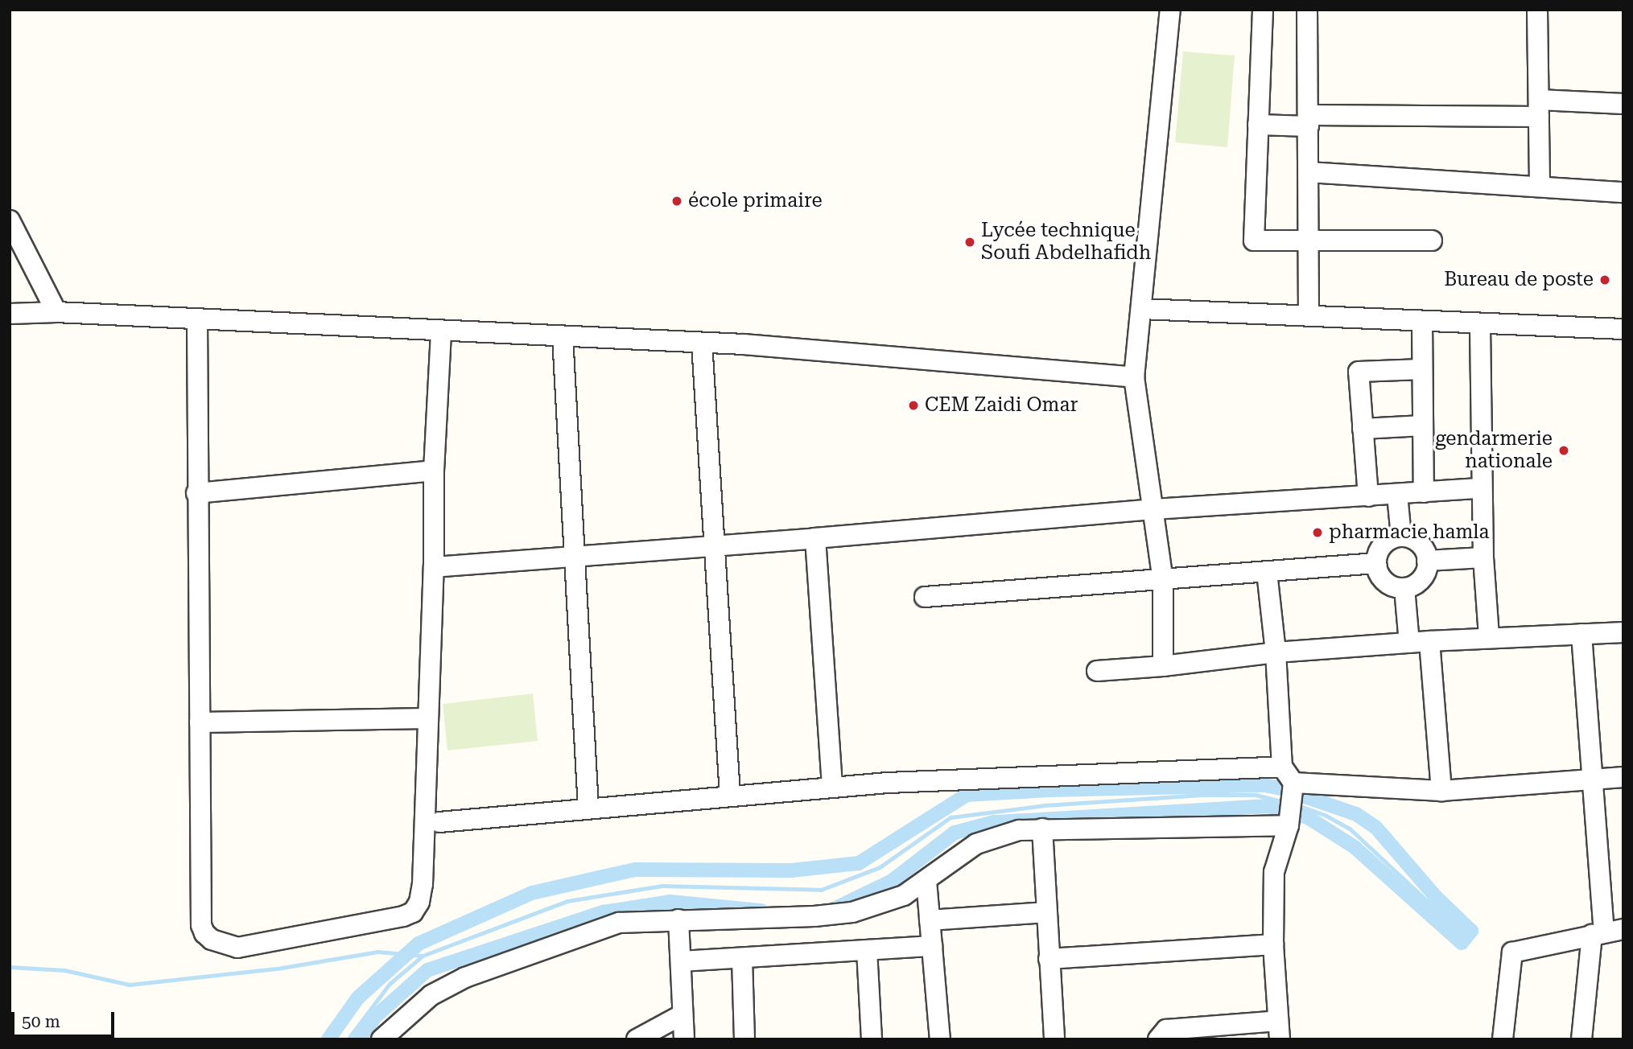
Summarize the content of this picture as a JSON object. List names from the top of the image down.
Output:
{
  "places": [
    "école primaire",
    "Lycée technique Soufi Abdelhafidh",
    "Bureau de poste",
    "CEM Zaidi Omar",
    "gendarmerie nationale",
    "pharmacie hamla"
  ],
  "scale_bar": "50 m"
}
